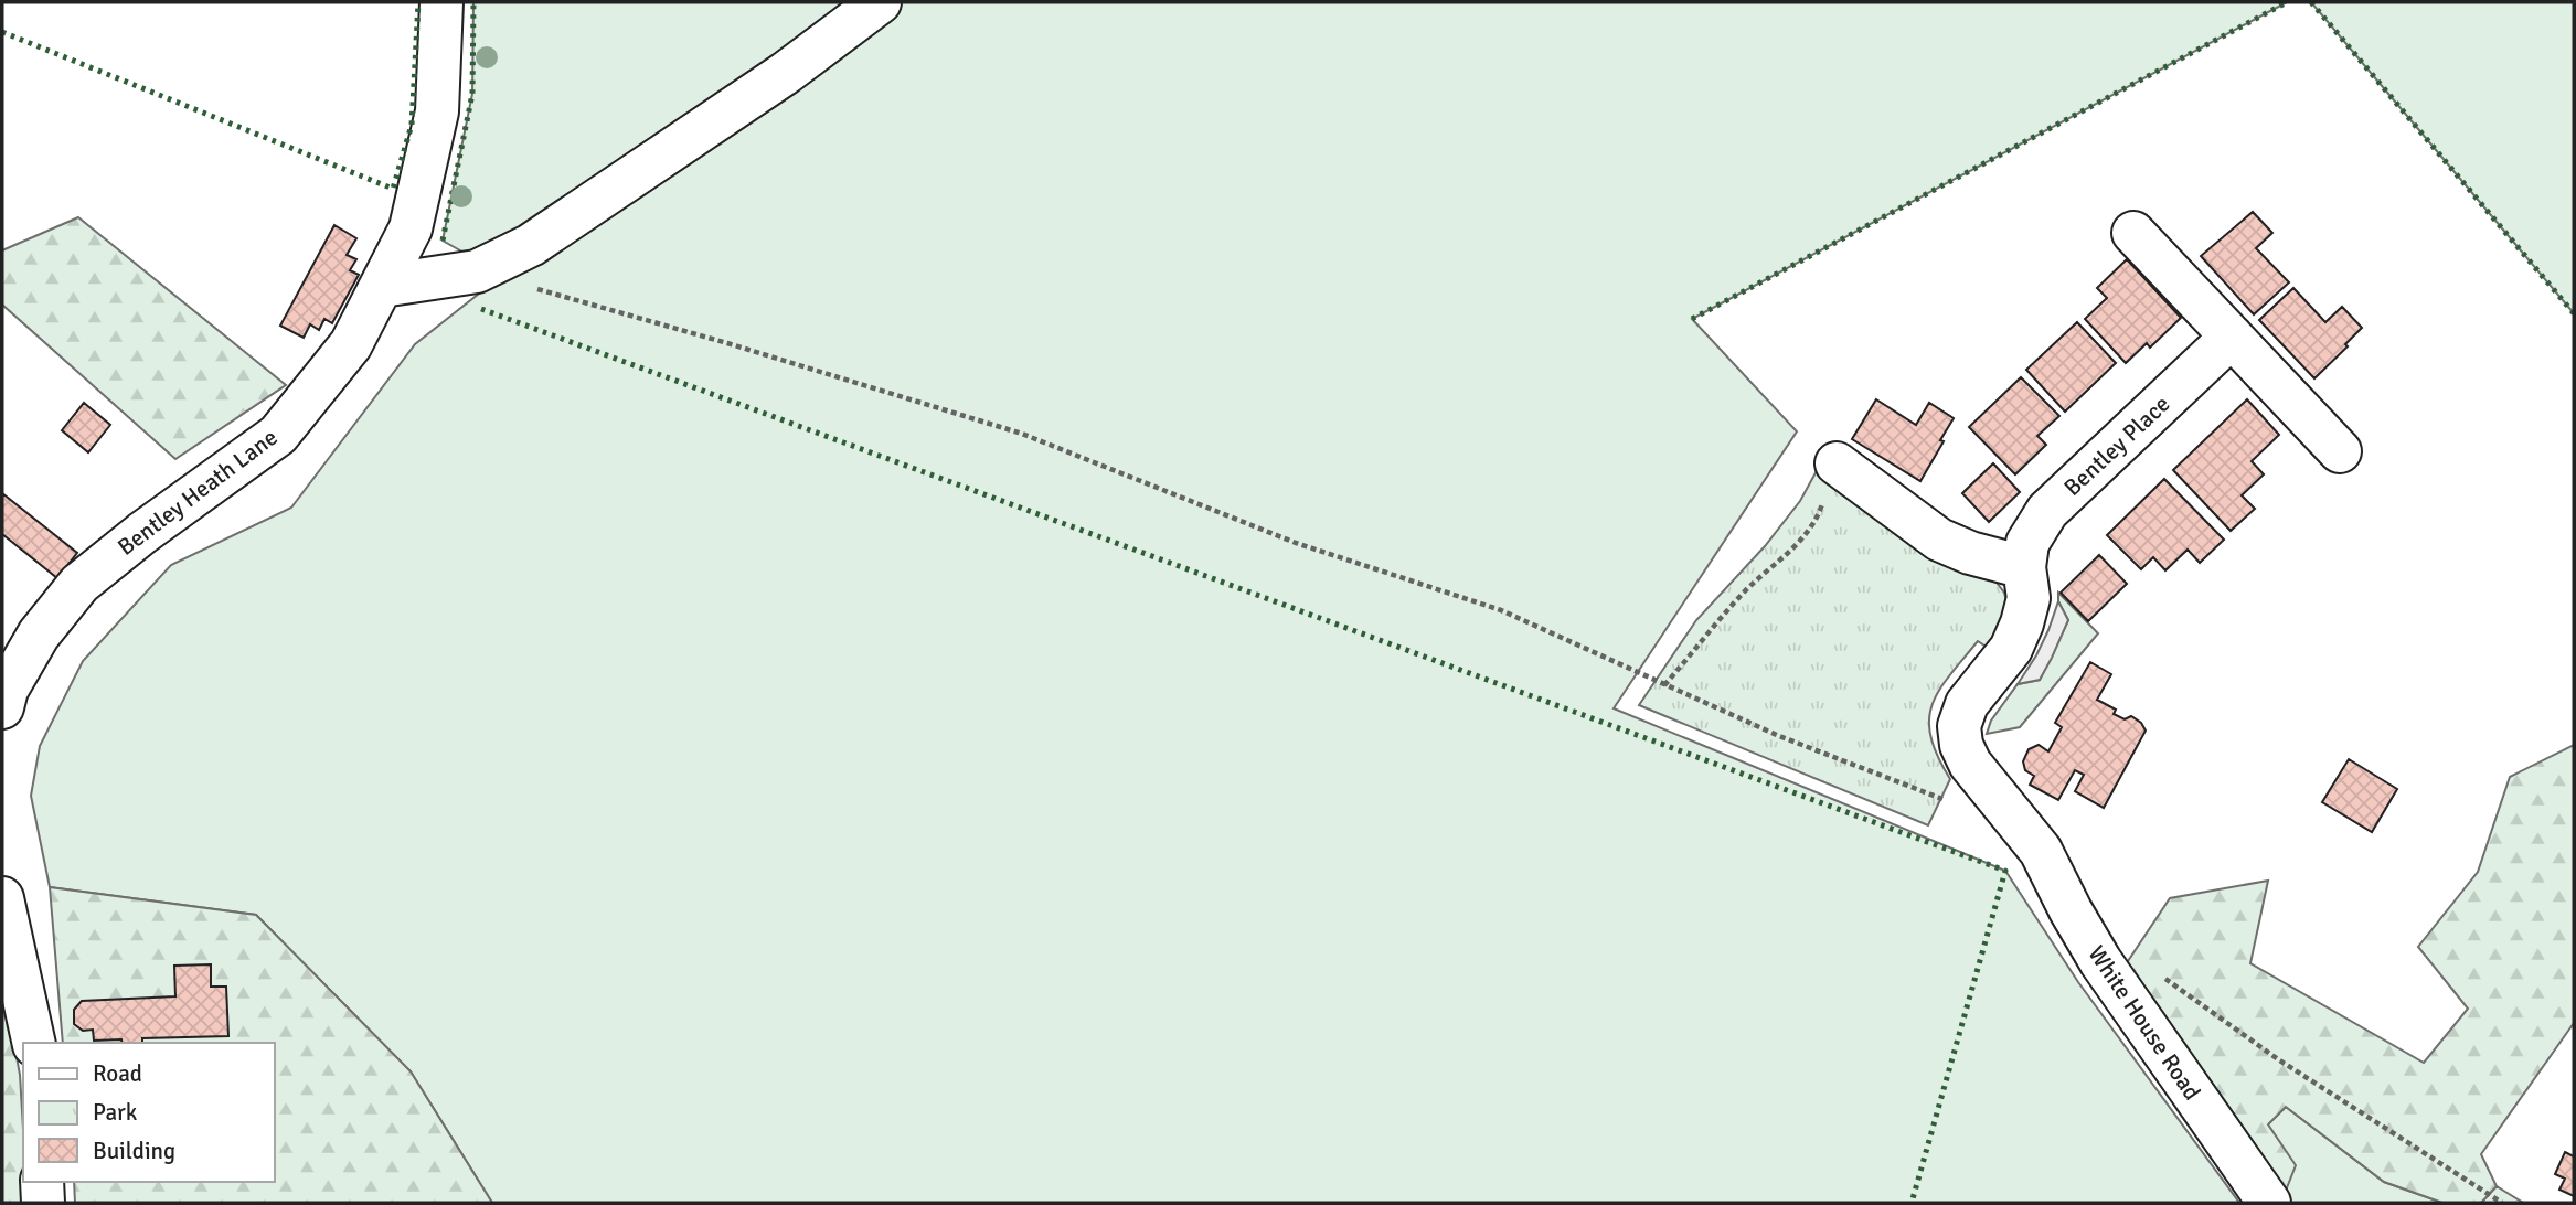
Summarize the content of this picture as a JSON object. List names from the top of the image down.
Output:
{
  "streets": {
    "street": ["Bentley Place", "Bentley Heath Lane", "White House Road"]
  },
  "crossings": [
    ["Bentley Place", "White House Road"]
  ],
  "legend": ["Road", "Park", "Building"]
}
